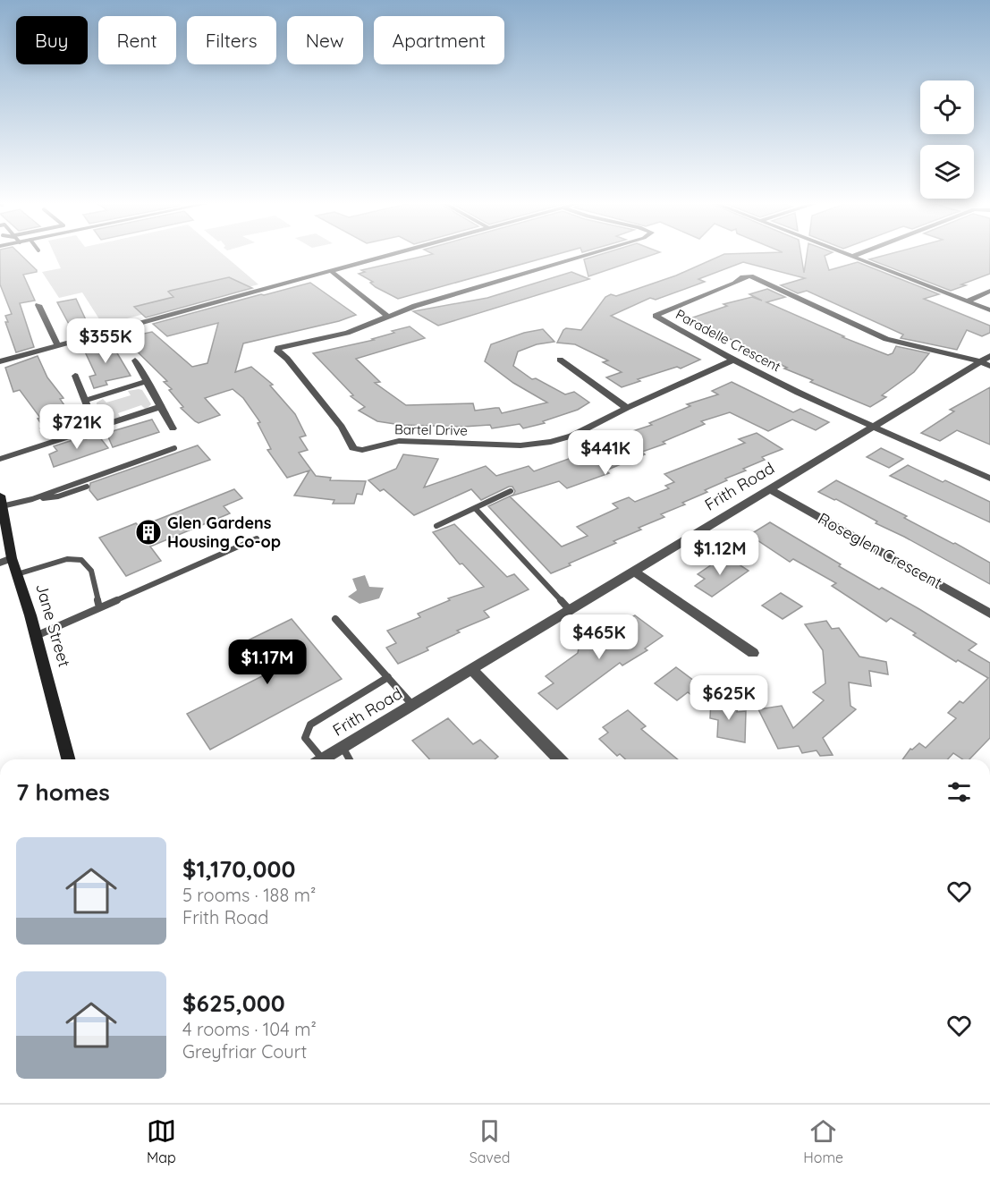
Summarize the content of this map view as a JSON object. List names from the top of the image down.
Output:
{
  "streets": {
    "main road": ["Jane Street"],
    "street": [
      "Paradelle Crescent",
      "Bartel Drive",
      "Frith Road",
      "Roseglen Crescent"
    ]
  },
  "crossings": [
    ["Paradelle Crescent", "Bartel Drive"],
    ["Paradelle Crescent", "Frith Road"],
    ["Frith Road", "Roseglen Crescent"]
  ],
  "places": {
    "building": ["Glen Gardens Housing Co-op"]
  },
  "page": {
    "chip": [
      "Buy",
      "Rent",
      "Filters",
      "New",
      "Apartment"
    ],
    "price": [
      "$355K",
      "$721K",
      "$441K",
      "$1.12M",
      "$465K",
      "$1.17M",
      "$625K"
    ],
    "heading": "7 homes",
    "list": [
      {
        "name": "$1,170,000",
        "note": "5 rooms · 188 m² · Frith Road"
      },
      {
        "name": "$625,000",
        "note": "4 rooms · 104 m² · Greyfriar Court"
      }
    ],
    "tabs": ["Map", "Saved", "Home"]
  }
}
